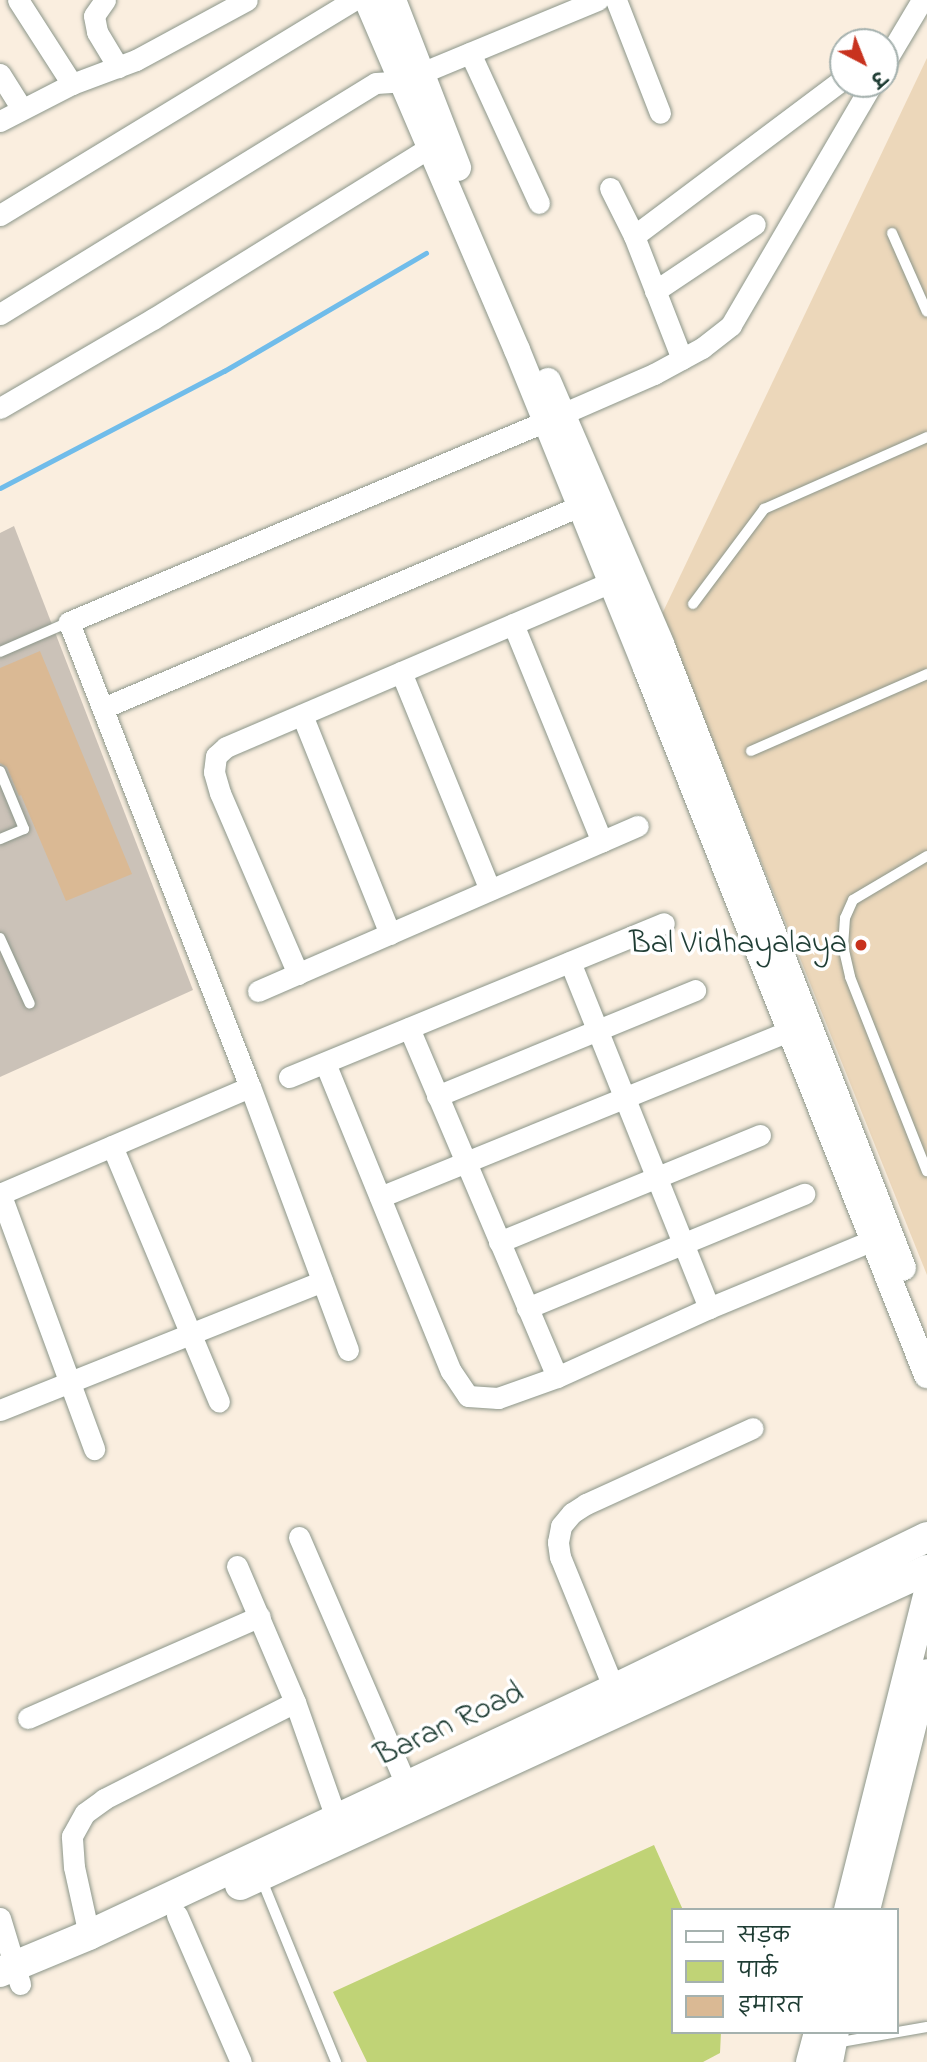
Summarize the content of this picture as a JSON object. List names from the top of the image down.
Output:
{
  "streets": {
    "main road": ["Baran Road"]
  },
  "places": ["Bal Vidhayalaya"],
  "legend": ["सड़क", "पार्क", "इमारत"],
  "north": "bottom right"
}
